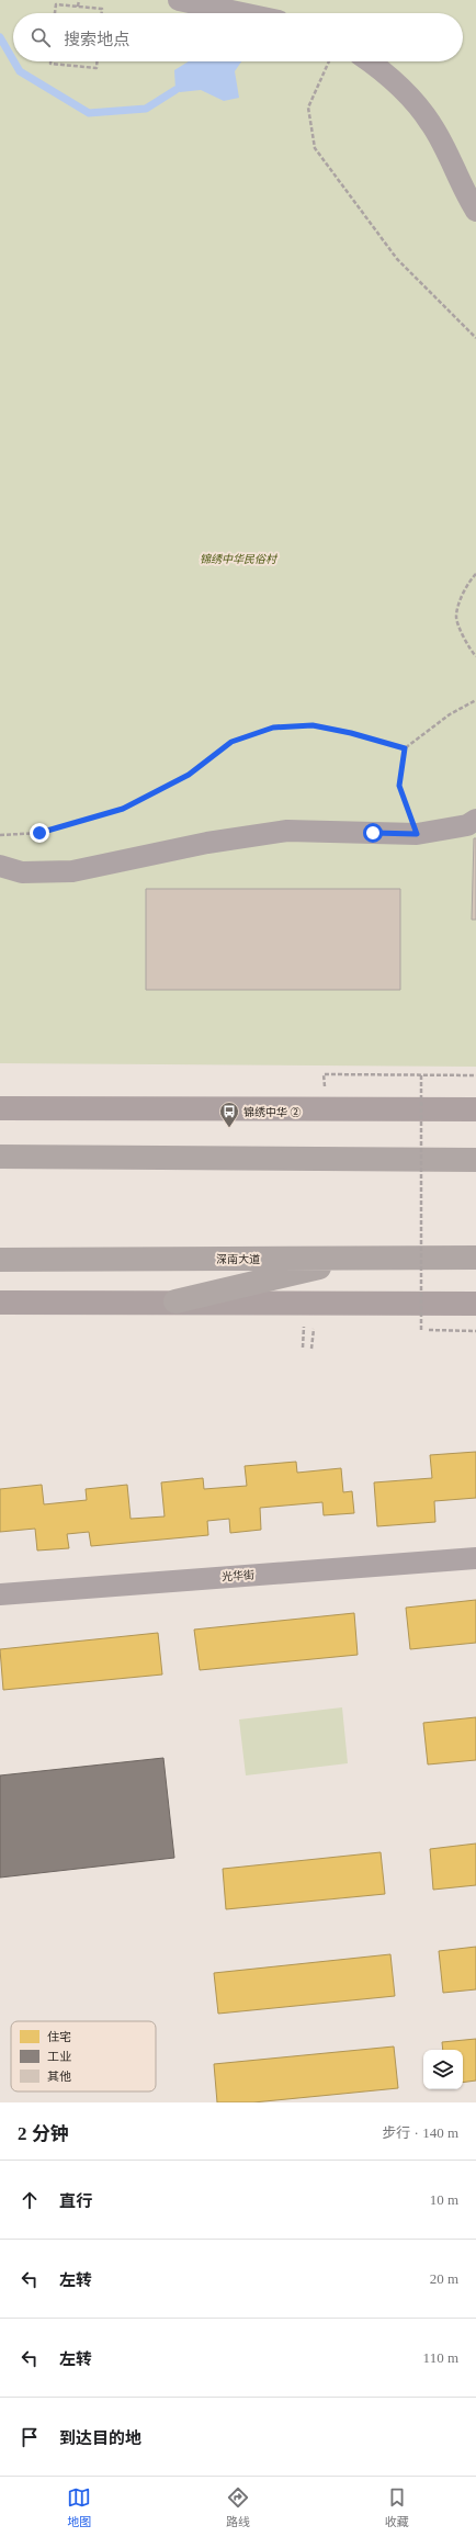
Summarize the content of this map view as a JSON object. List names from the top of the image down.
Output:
{
  "streets": {
    "main road": ["深南大道"],
    "street": ["光华街"]
  },
  "parks": ["锦绣中华民俗村"],
  "places": {
    "bus stop": ["锦绣中华 ②"]
  },
  "legend": ["住宅", "工业", "其他"],
  "page": {
    "search": "搜索地点",
    "heading": ["2 分钟", "步行 · 140 m"],
    "list": [
      ["直行", "10 m"],
      ["左转", "20 m"],
      ["左转", "110 m"],
      "到达目的地"
    ],
    "nav": ["地图", "路线", "收藏"]
  }
}
